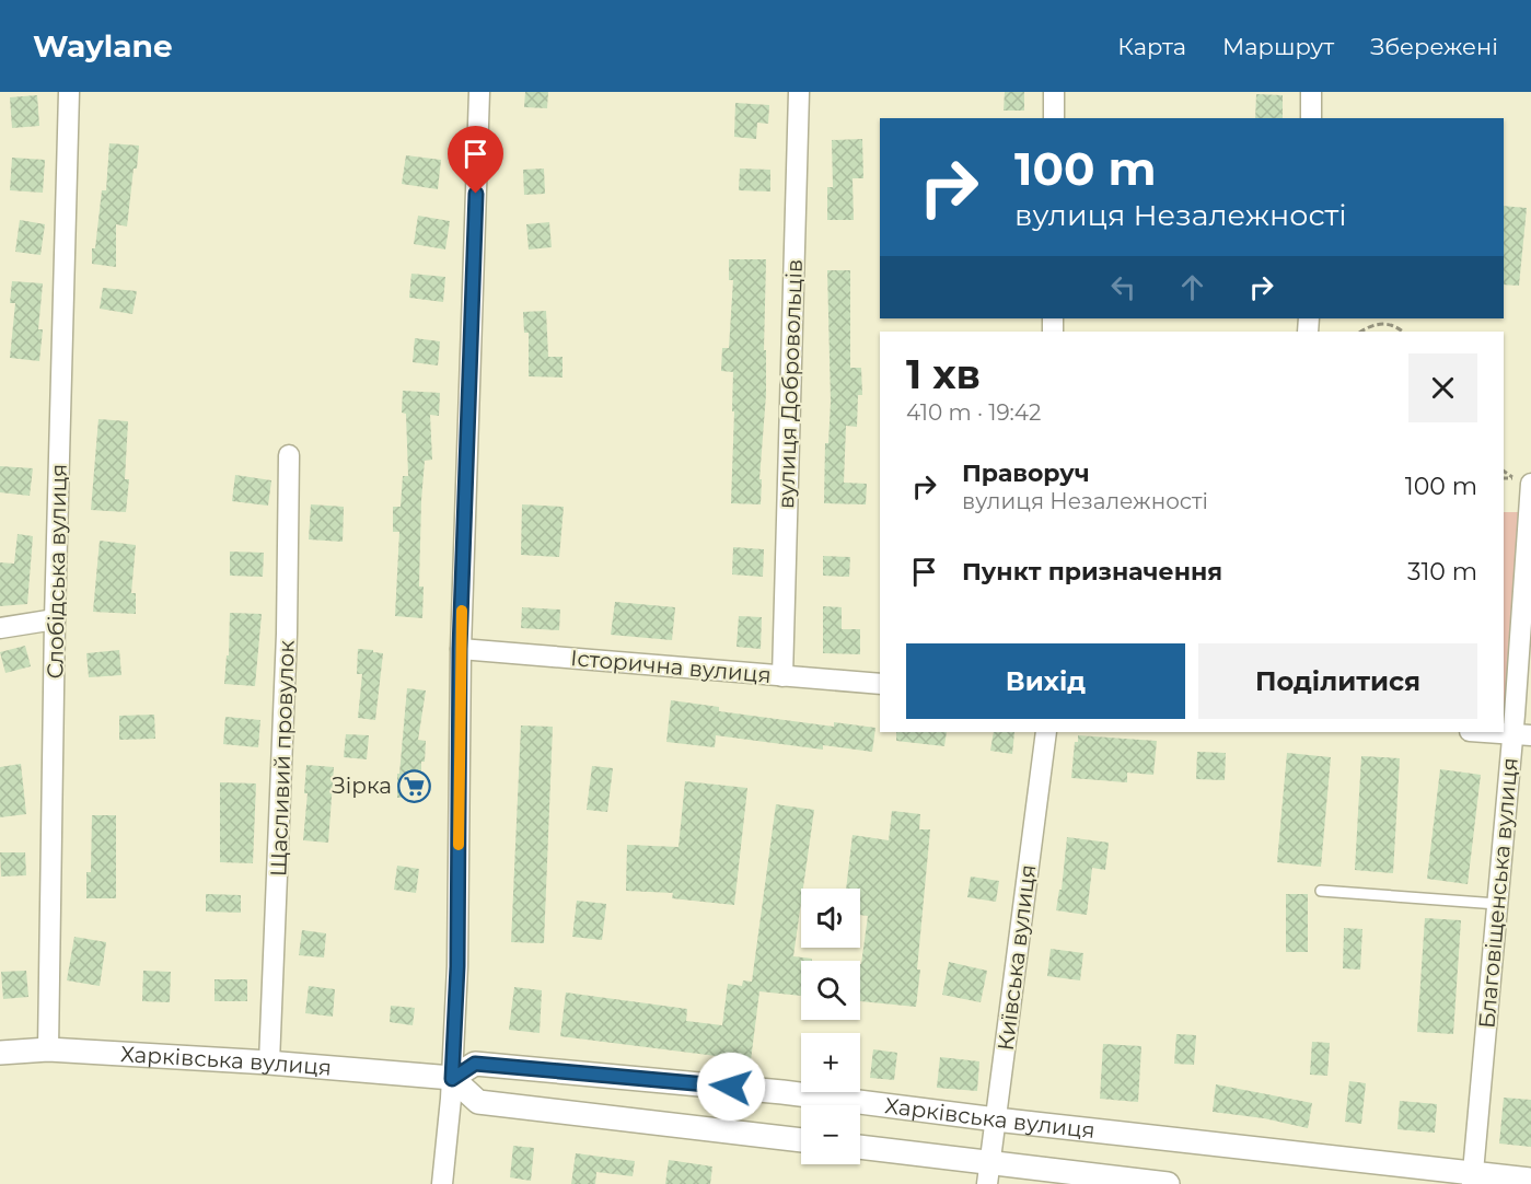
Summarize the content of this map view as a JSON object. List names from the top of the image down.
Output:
{
  "streets": {
    "street": [
      "вулиця Добровольців",
      "Слобідська вулиця",
      "Історична вулиця",
      "Щасливий провулок",
      "Благовіщенська вулиця",
      "Київська вулиця",
      "Харківська вулиця"
    ]
  },
  "crossings": [
    ["вулиця Добровольців", "Історична вулиця"],
    ["Слобідська вулиця", "Харківська вулиця"],
    ["Щасливий провулок", "Харківська вулиця"],
    ["Благовіщенська вулиця", "Харківська вулиця"],
    ["Київська вулиця", "Харківська вулиця"]
  ],
  "places": {
    "supermarket": ["Зірка"]
  },
  "page": {
    "header": "Waylane",
    "nav": ["Карта", "Маршрут", "Збережені"],
    "turn": ["100 m", "вулиця Незалежності"],
    "heading": ["1 хв", "410 m · 19:42"],
    "list": [
      {
        "name": "Праворуч",
        "note": "вулиця Незалежності",
        "value": "100 m"
      },
      {
        "name": "Пункт призначення",
        "value": "310 m"
      }
    ],
    "buttons": ["Вихід", "Поділитися"],
    "map_buttons": ["+", "−"]
  }
}
